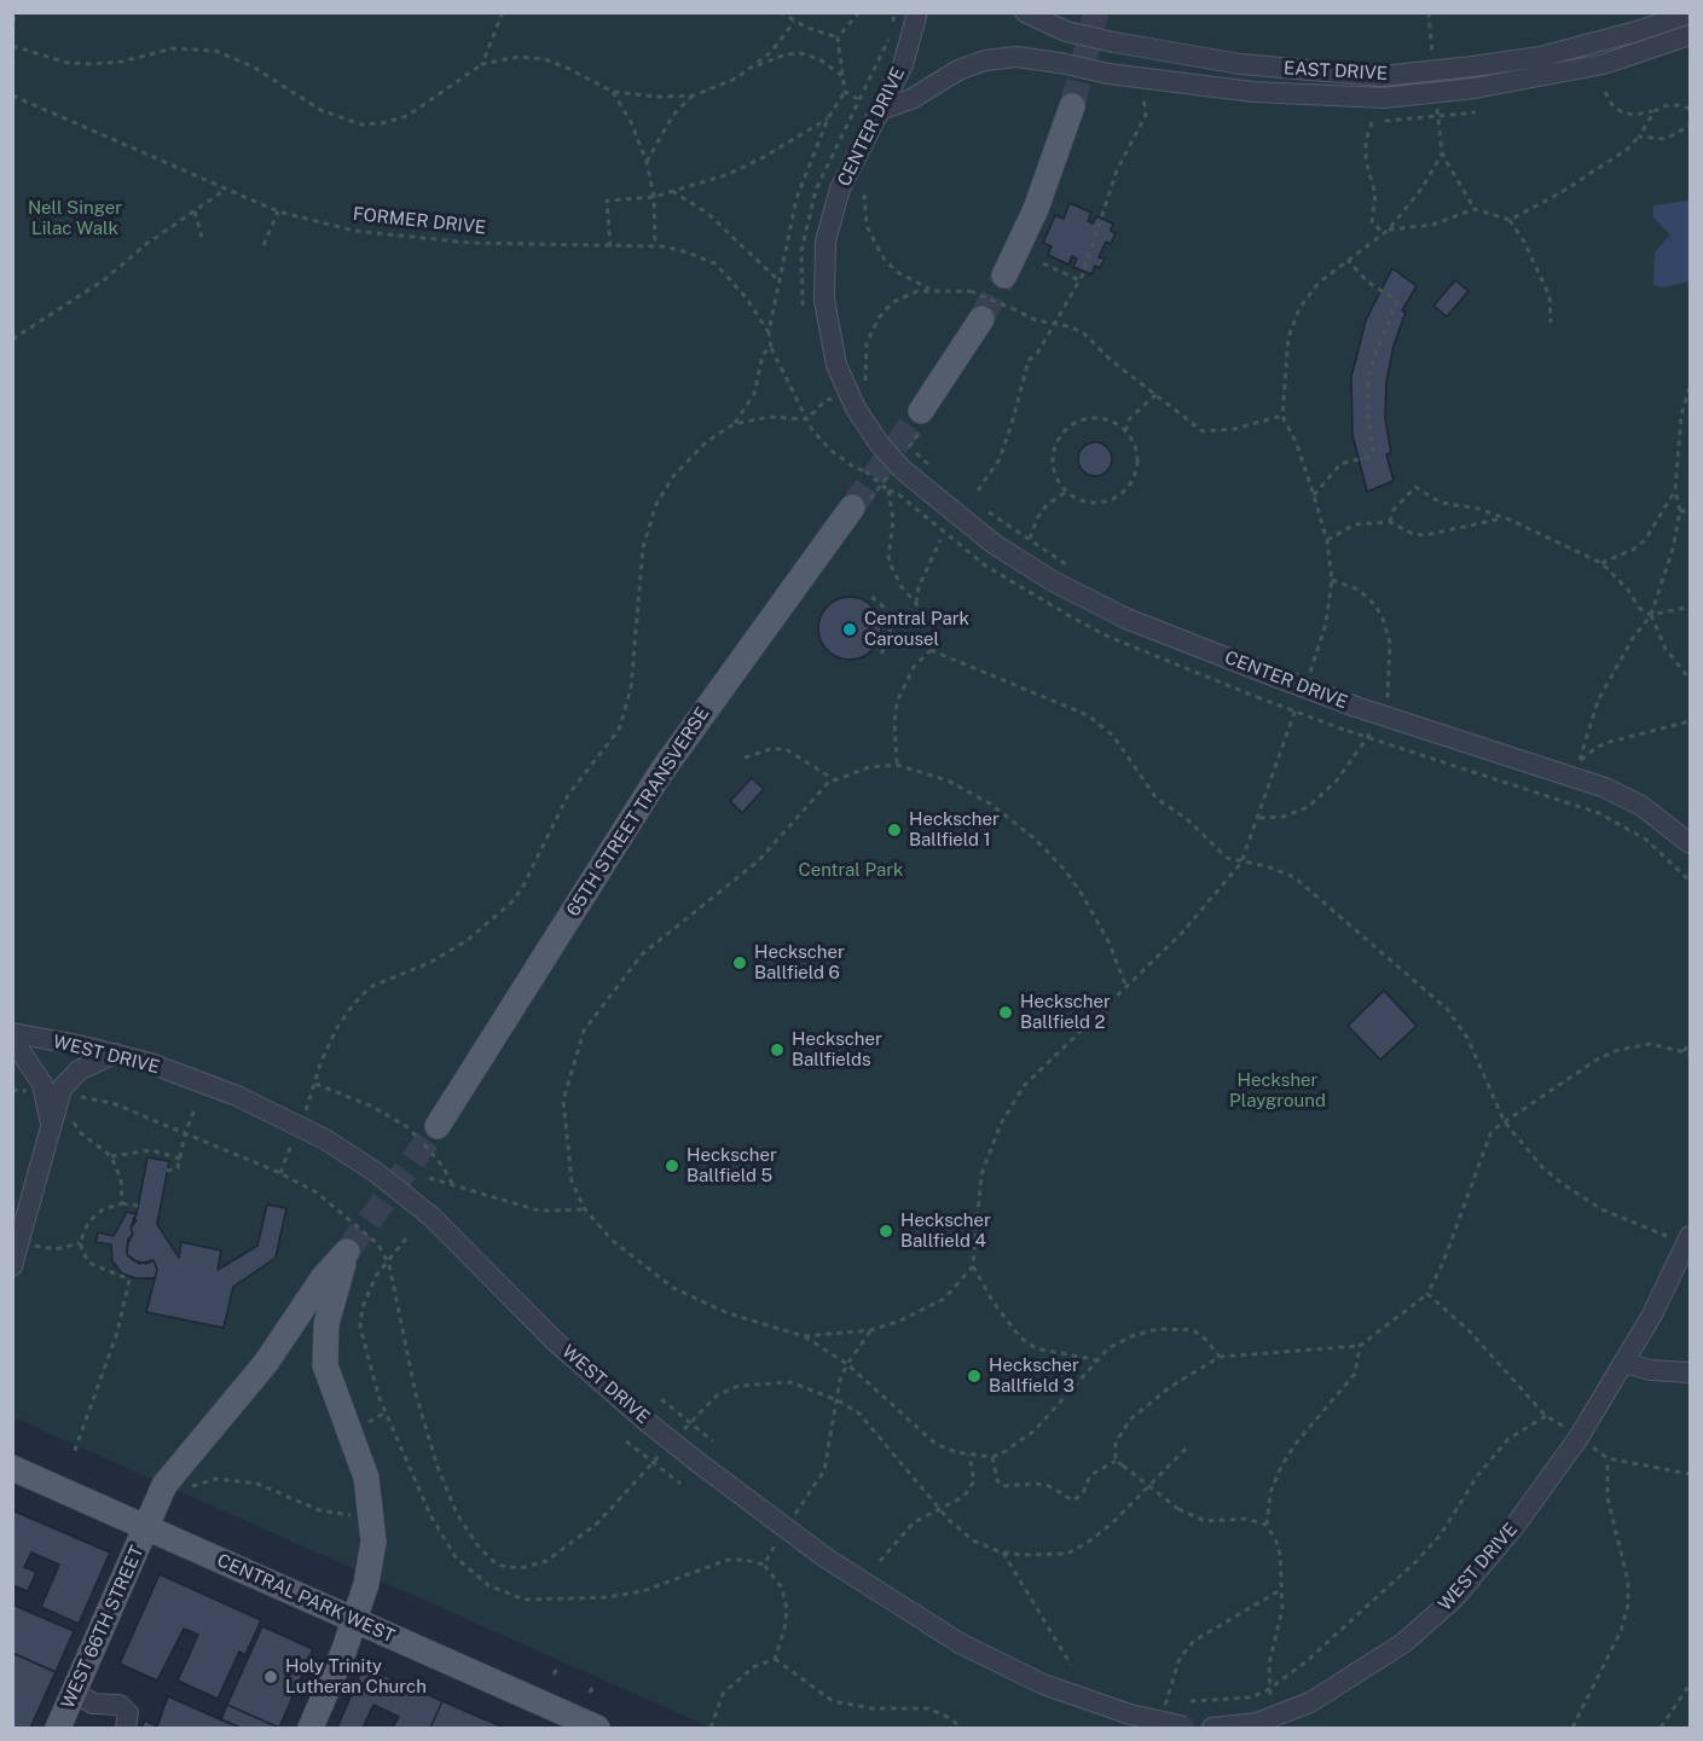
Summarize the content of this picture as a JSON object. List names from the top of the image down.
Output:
{
  "streets": {
    "main road": ["65TH STREET TRANSVERSE", "CENTRAL PARK WEST", "WEST 66TH STREET"],
    "street": ["EAST DRIVE", "CENTER DRIVE", "WEST DRIVE"],
    "path": ["FORMER DRIVE"]
  },
  "crossings": [
    ["CENTRAL PARK WEST", "WEST 66TH STREET"]
  ],
  "parks": ["Nell Singer Lilac Walk", "Central Park", "Hecksher Playground"],
  "places": [
    "Central Park Carousel",
    "Heckscher Ballfield 1",
    "Heckscher Ballfield 6",
    "Heckscher Ballfield 2",
    "Heckscher Ballfields",
    "Heckscher Ballfield 5",
    "Heckscher Ballfield 4",
    "Heckscher Ballfield 3",
    "Holy Trinity Lutheran Church"
  ]
}
